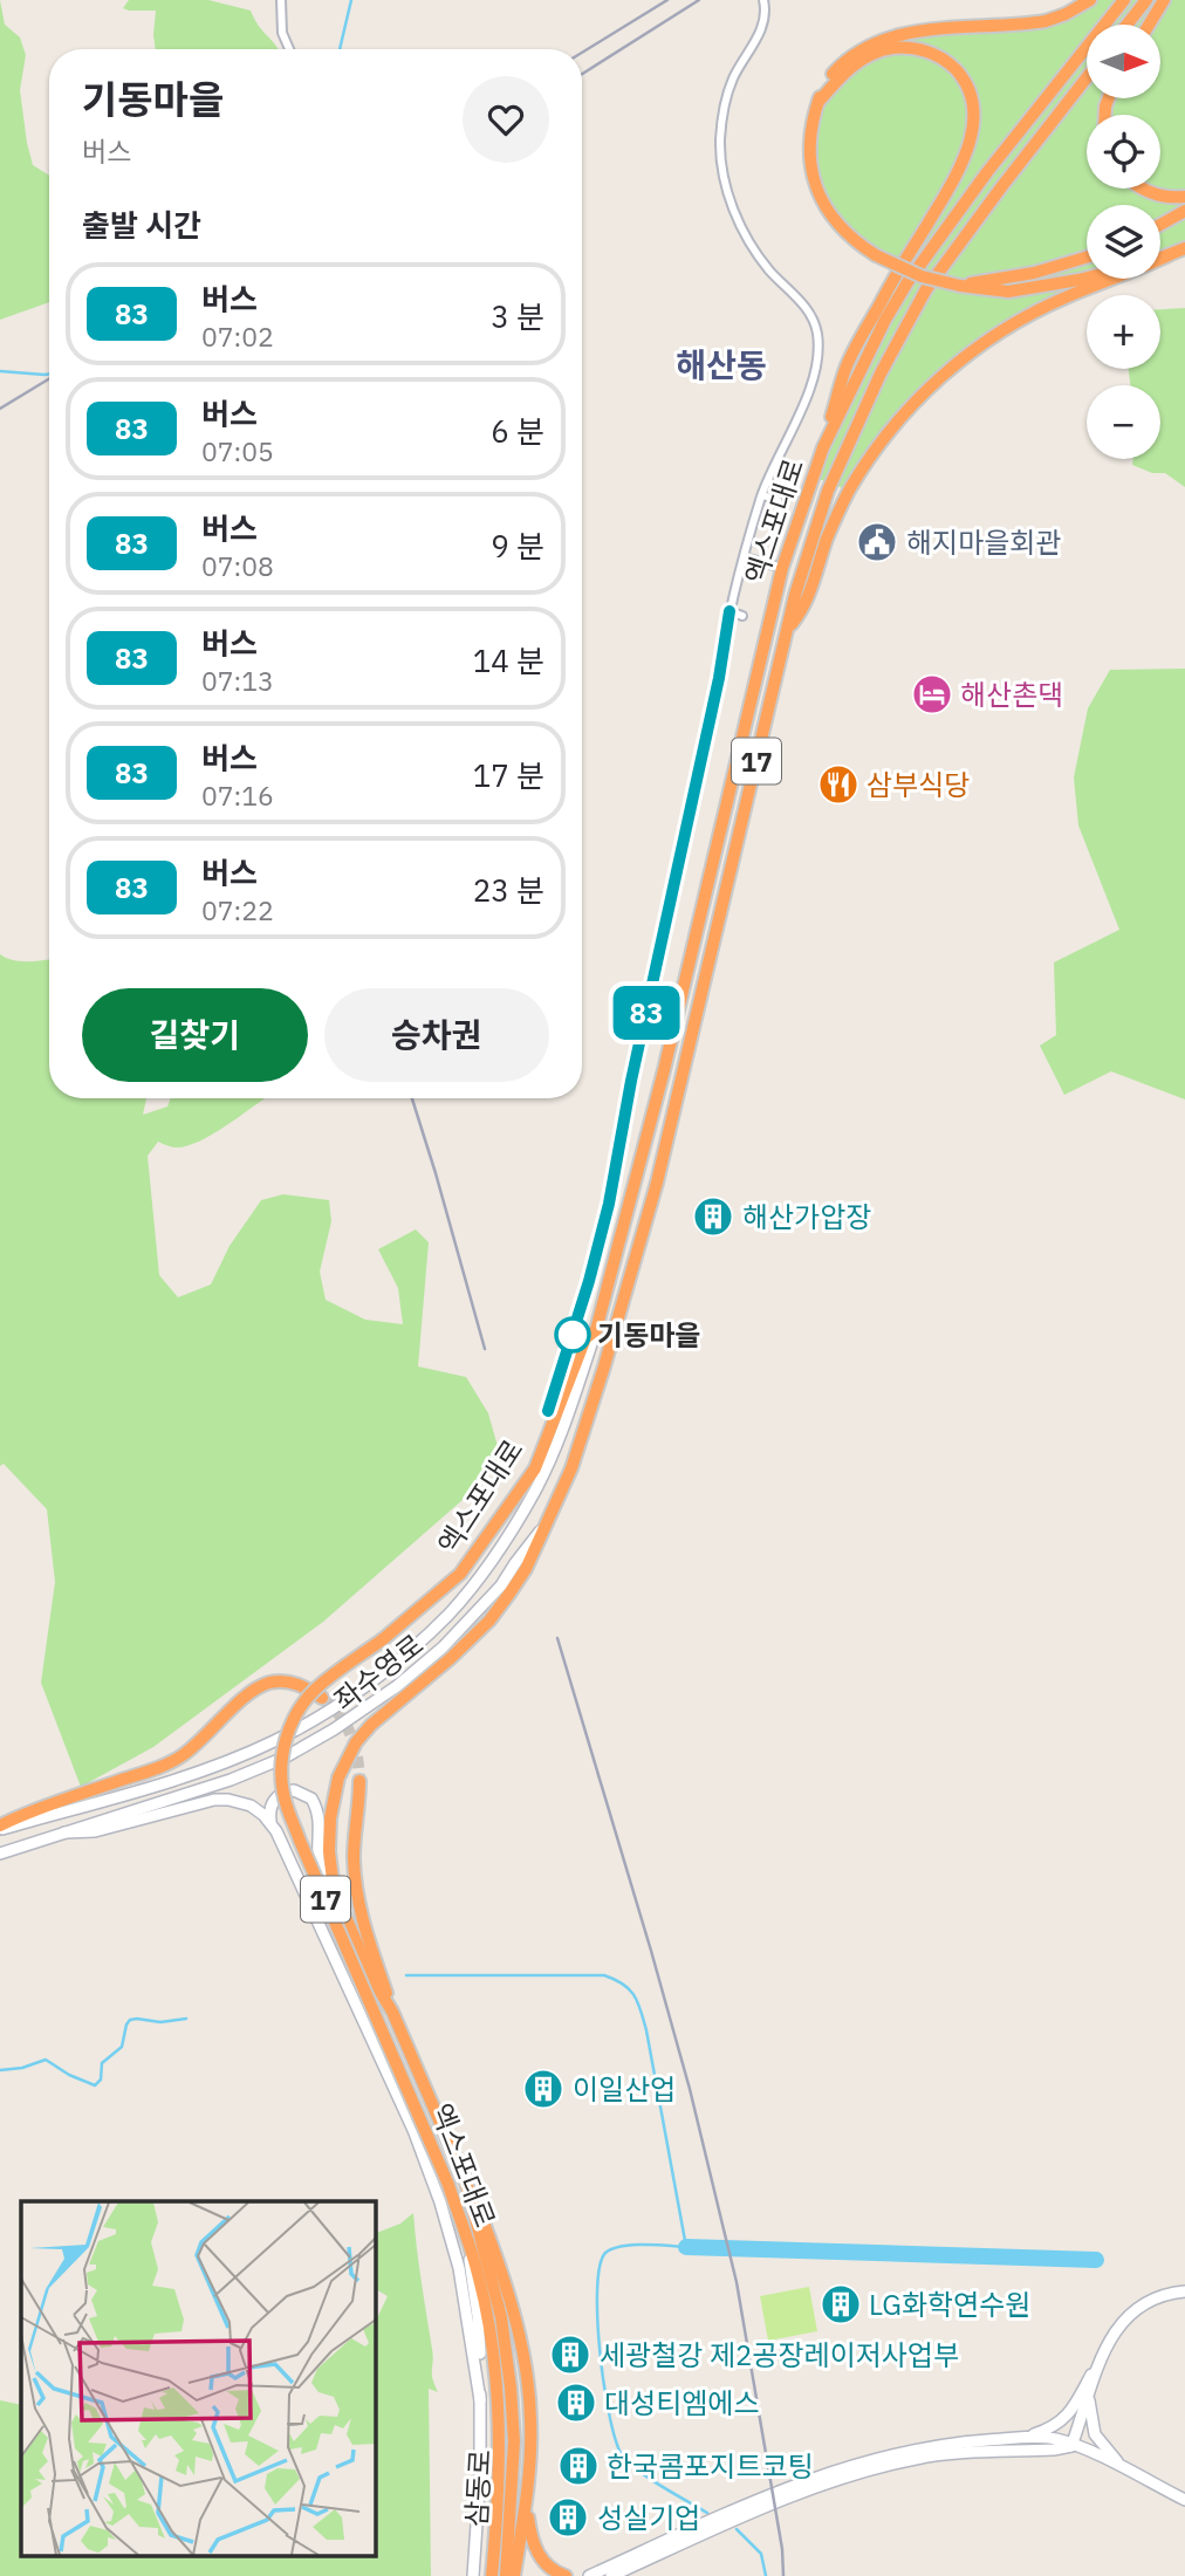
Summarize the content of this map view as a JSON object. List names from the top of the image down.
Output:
{
  "streets": {
    "highway": ["엑스포대로", "17"],
    "street": ["좌수영로", "삼동로"]
  },
  "crossings": [
    ["엑스포대로", "17"],
    ["엑스포대로", "좌수영로"]
  ],
  "districts": ["해산동"],
  "places": {
    "public building": ["해지마을회관"],
    "hotel": ["해산촌댁"],
    "restaurant": ["삼부식당"],
    "building": [
      "해산가압장",
      "이일산업",
      "LG화학연수원",
      "세광철강 제2공장레이저사업부",
      "대성티엠에스",
      "한국콤포지트코팅",
      "성실기업"
    ],
    "other": ["기동마을"]
  },
  "lines": ["bus line 83"],
  "north": "right",
  "page": {
    "on_map": "83",
    "map_buttons": ["+", "−"],
    "heading": [
      ["기동마을", "버스"],
      "출발 시간"
    ],
    "list": [
      {
        "mark": "83",
        "name": "버스",
        "note": "07:02",
        "value": "3 분"
      },
      {
        "mark": "83",
        "name": "버스",
        "note": "07:05",
        "value": "6 분"
      },
      {
        "mark": "83",
        "name": "버스",
        "note": "07:08",
        "value": "9 분"
      },
      {
        "mark": "83",
        "name": "버스",
        "note": "07:13",
        "value": "14 분"
      },
      {
        "mark": "83",
        "name": "버스",
        "note": "07:16",
        "value": "17 분"
      },
      {
        "mark": "83",
        "name": "버스",
        "note": "07:22",
        "value": "23 분"
      }
    ],
    "buttons": ["길찾기", "승차권"]
  }
}
